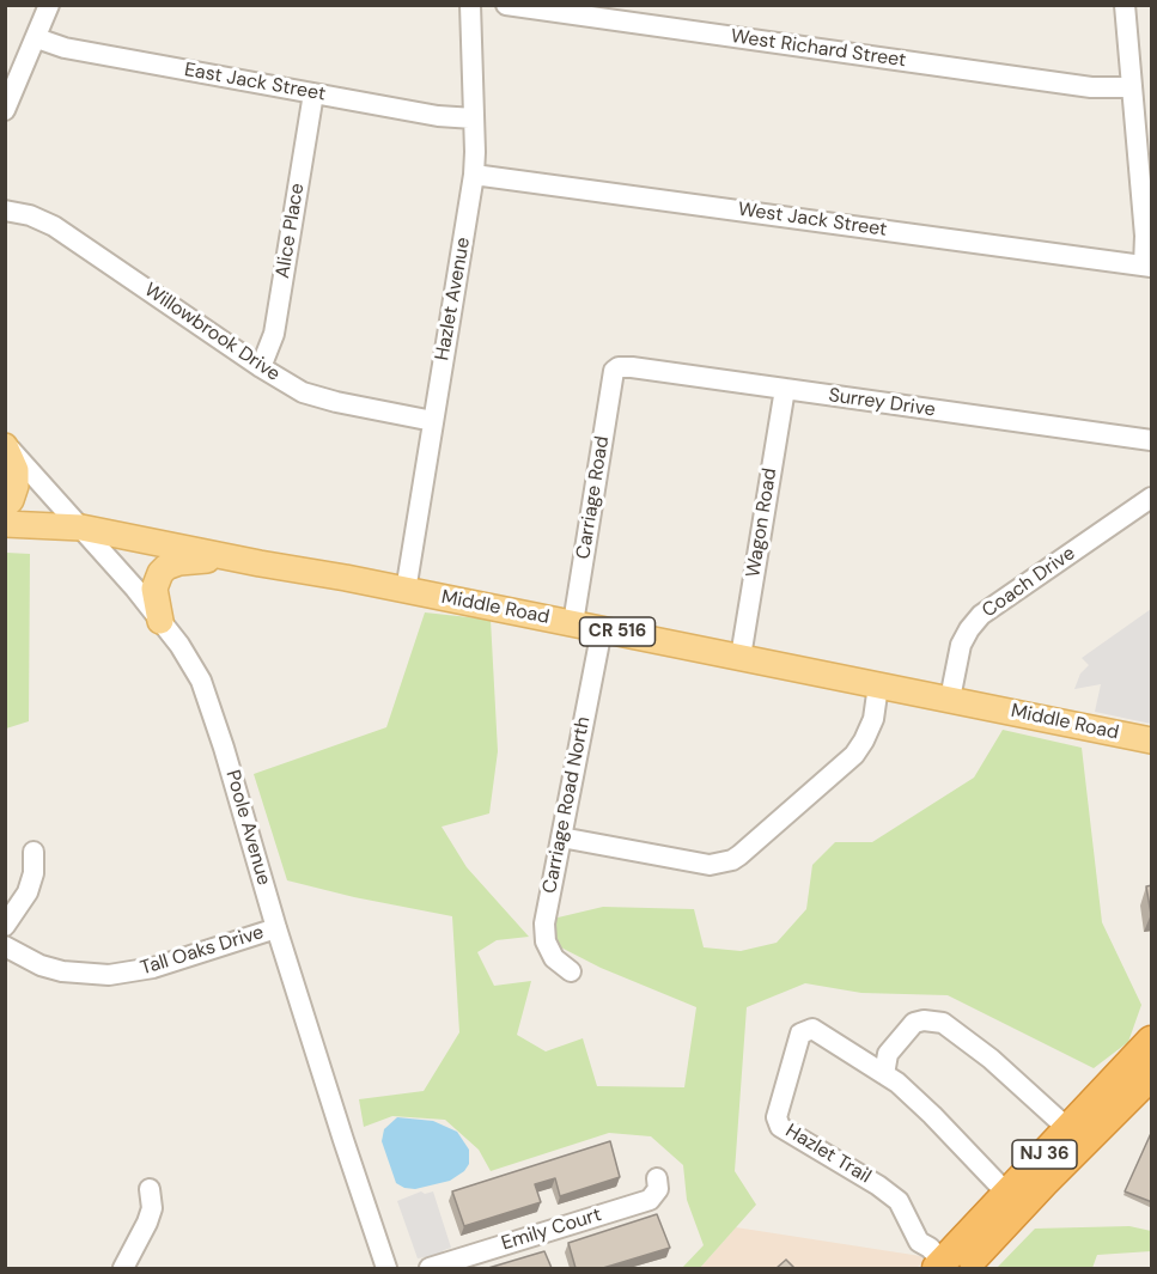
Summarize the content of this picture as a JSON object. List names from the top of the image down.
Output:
{
  "streets": {
    "highway": ["NJ 36"],
    "main road": ["Middle Road", "CR 516"],
    "street": [
      "West Richard Street",
      "East Jack Street",
      "West Jack Street",
      "Alice Place",
      "Hazlet Avenue",
      "Willowbrook Drive",
      "Surrey Drive",
      "Carriage Road",
      "Wagon Road",
      "Coach Drive",
      "Carriage Road North",
      "Poole Avenue",
      "Tall Oaks Drive",
      "Hazlet Trail",
      "Emily Court"
    ]
  },
  "crossings": [
    ["East Jack Street", "Alice Place"],
    ["East Jack Street", "Hazlet Avenue"],
    ["West Jack Street", "Hazlet Avenue"],
    ["Alice Place", "Willowbrook Drive"],
    ["Hazlet Avenue", "Willowbrook Drive"],
    ["Hazlet Avenue", "Middle Road"],
    ["Surrey Drive", "Carriage Road"],
    ["Surrey Drive", "Wagon Road"],
    ["Carriage Road", "Middle Road"],
    ["Wagon Road", "Middle Road"],
    ["Coach Drive", "Middle Road"],
    ["Middle Road", "Carriage Road North"],
    ["Middle Road", "Poole Avenue"],
    ["Poole Avenue", "Tall Oaks Drive"],
    ["Hazlet Trail", "NJ 36"]
  ]
}
